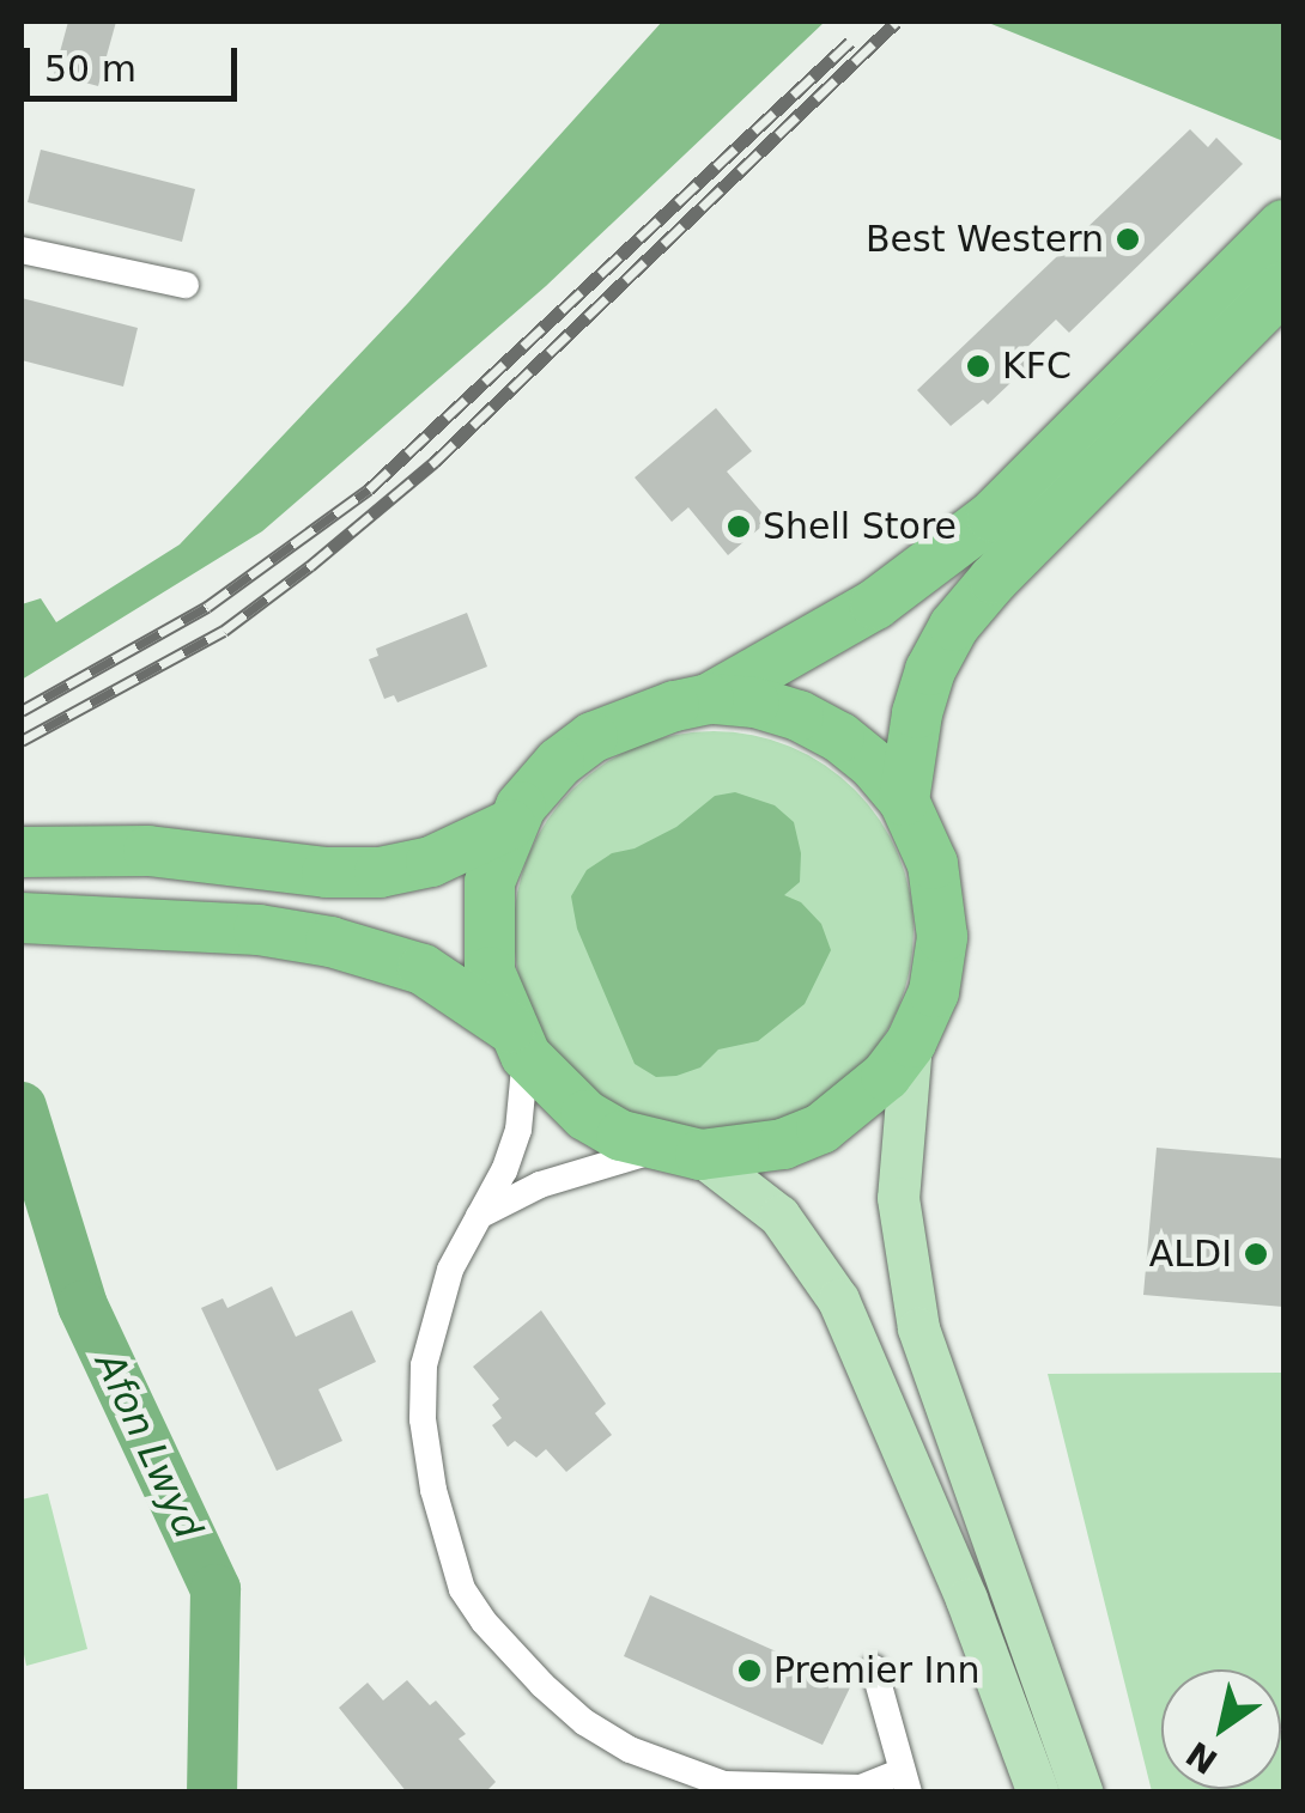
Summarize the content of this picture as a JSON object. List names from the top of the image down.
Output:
{
  "water": ["Afon Lwyd"],
  "places": [
    "Best Western",
    "KFC",
    "Shell Store",
    "ALDI",
    "Premier Inn"
  ],
  "scale_bar": "50 m",
  "north": "bottom left"
}
